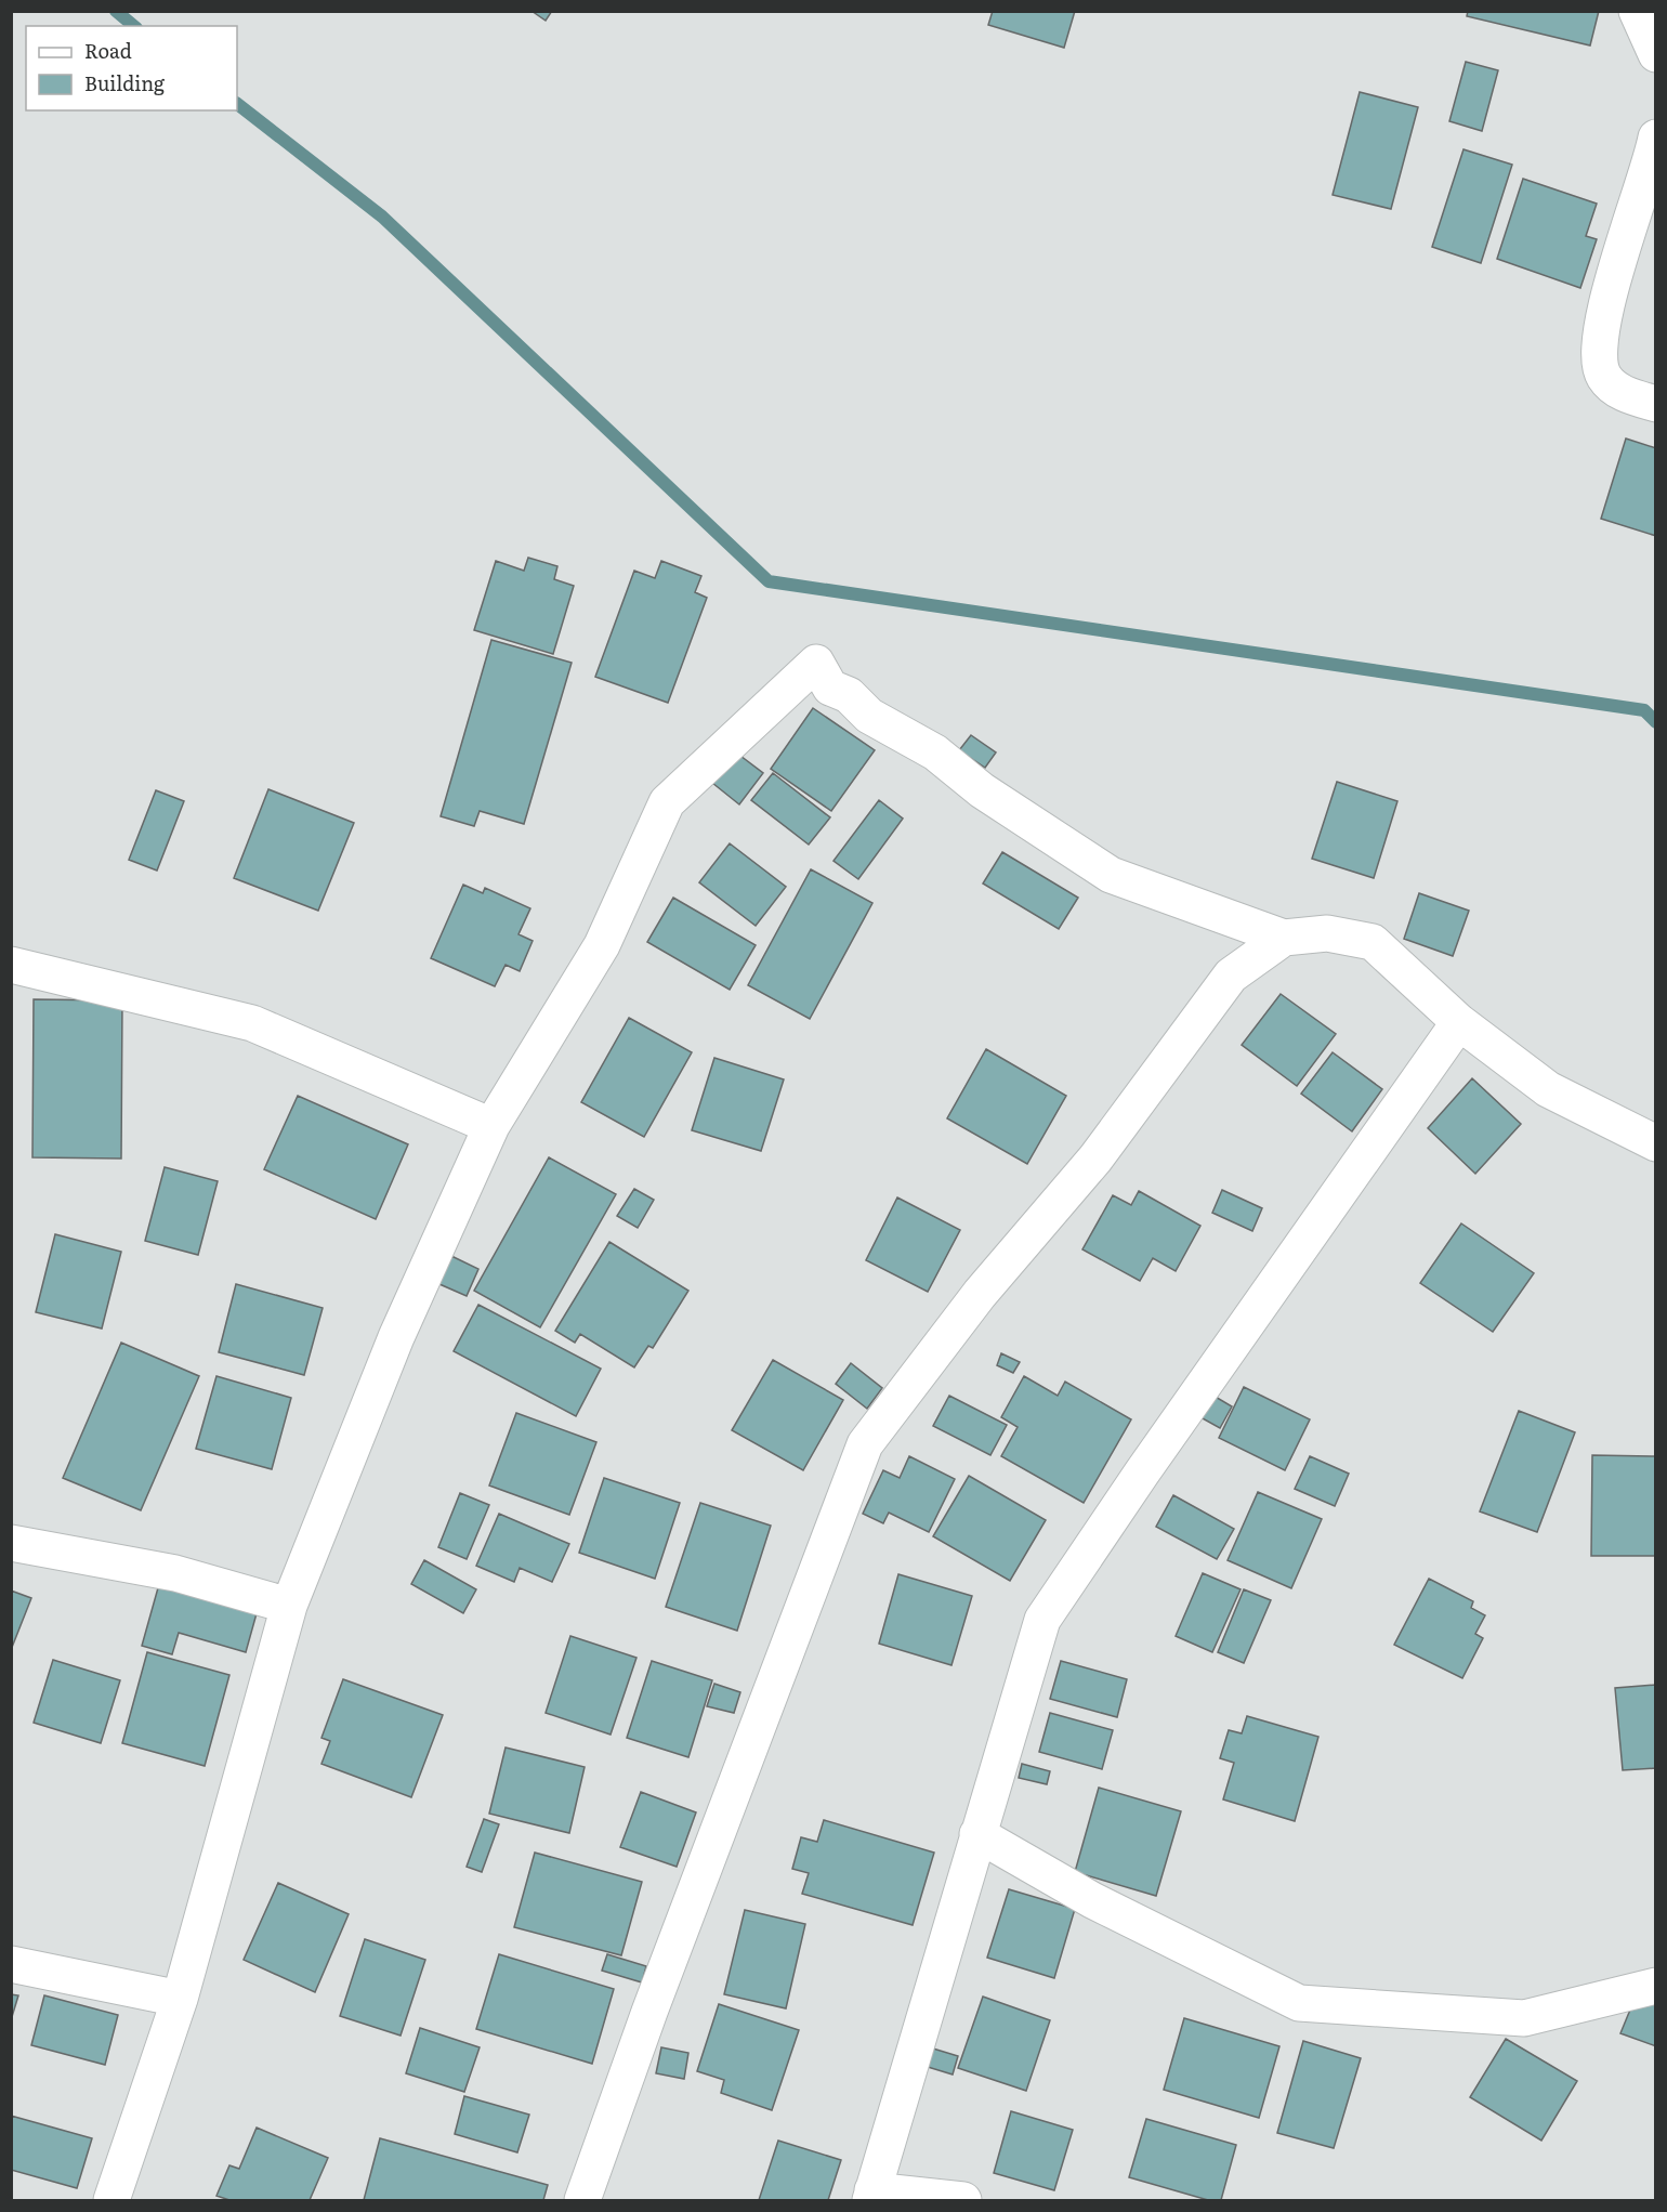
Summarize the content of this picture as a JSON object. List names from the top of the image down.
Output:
{
  "legend": ["Road", "Building"]
}
